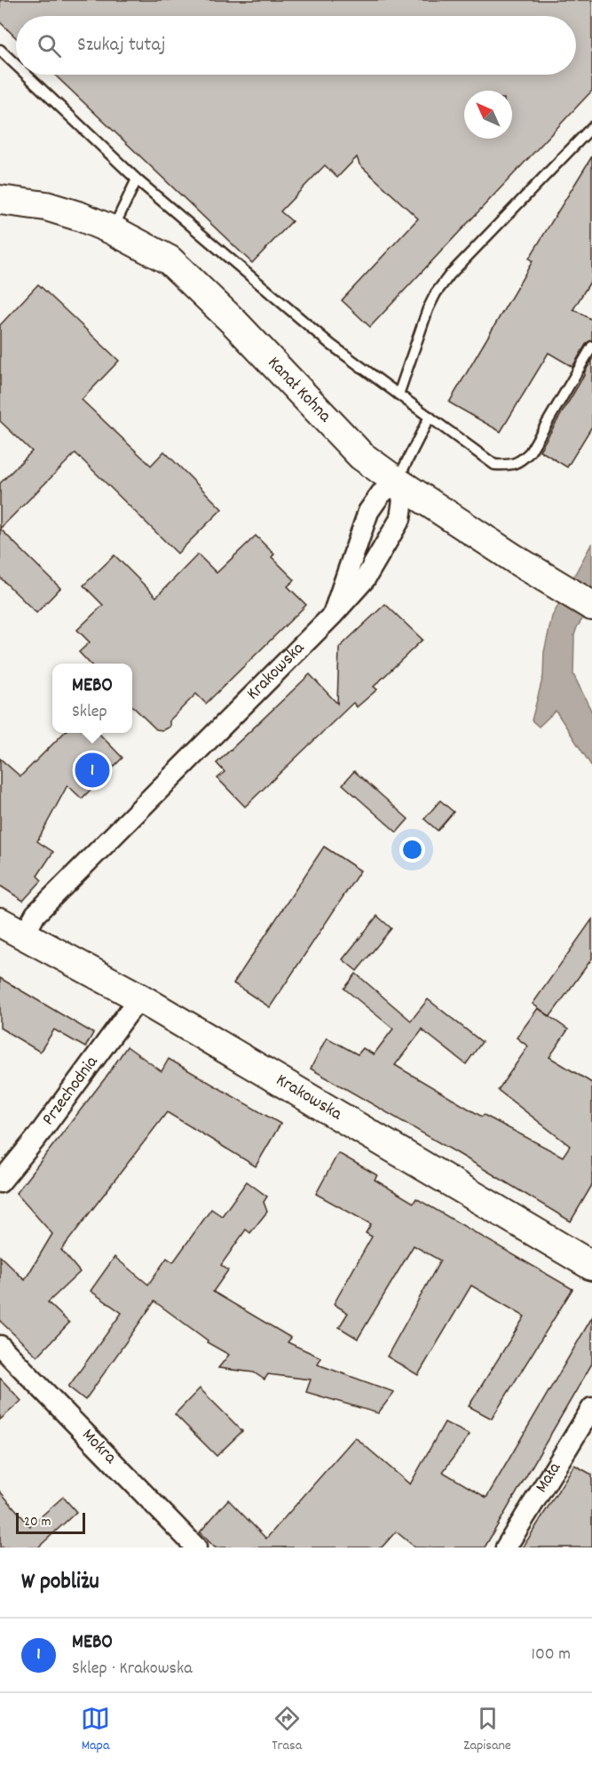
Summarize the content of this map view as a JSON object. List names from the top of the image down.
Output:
{
  "streets": {
    "street": [
      "Kanał Kohna",
      "Krakowska",
      "Przechodnia",
      "Mokra",
      "Mała"
    ]
  },
  "crossings": [
    ["Kanał Kohna", "Krakowska"],
    ["Krakowska", "Przechodnia"]
  ],
  "scale_bar": "20 m",
  "north": "top left",
  "page": {
    "search": "Szukaj tutaj",
    "popup": ["MEBO", "Sklep"],
    "pins": "1",
    "scale": "20 m",
    "heading": "W pobliżu",
    "list": [
      {
        "mark": "1",
        "name": "MEBO",
        "note": "Sklep · Krakowska",
        "value": "100 m"
      }
    ],
    "nav": ["Mapa", "Trasa", "Zapisane"]
  }
}
